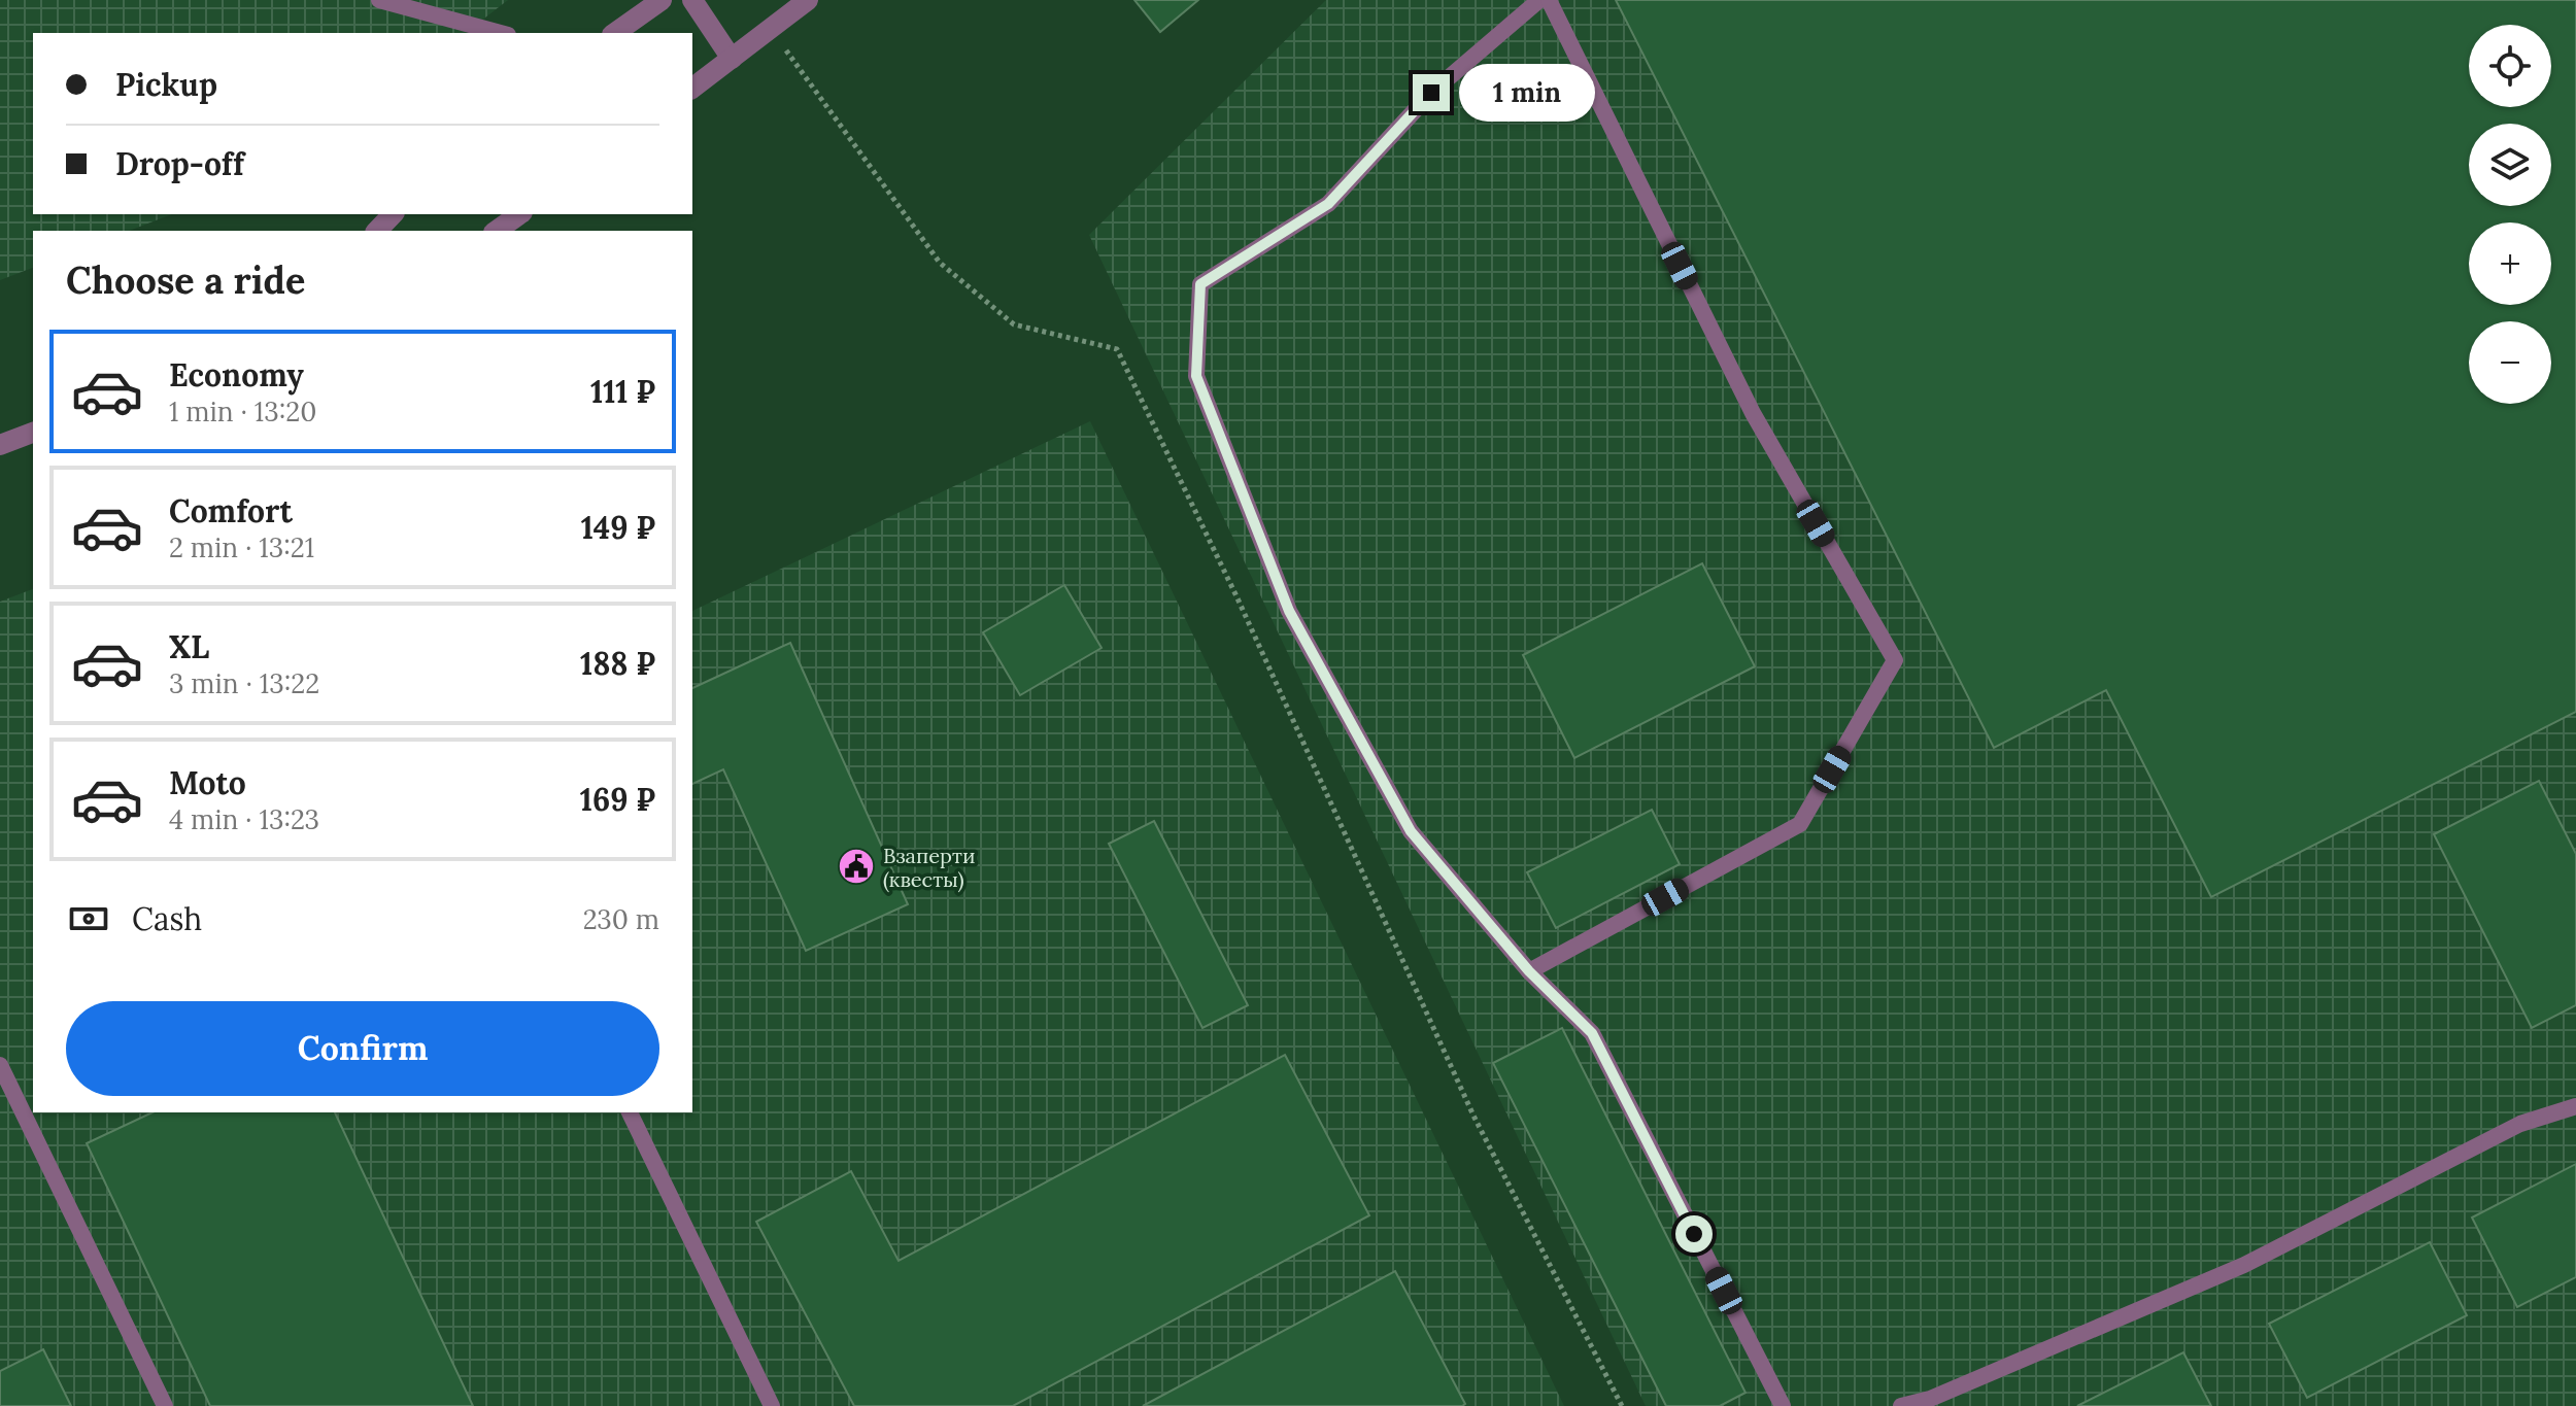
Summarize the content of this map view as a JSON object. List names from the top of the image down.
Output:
{
  "places": {
    "public building": ["Взаперти (квесты)"]
  },
  "page": {
    "map_buttons": ["+", "−"],
    "banner": ["Pickup", "Drop-off"],
    "bubble": "1 min",
    "heading": "Choose a ride",
    "list": [
      {
        "name": "Economy",
        "note": "1 min · 13:20",
        "value": "111 ₽"
      },
      {
        "name": "Comfort",
        "note": "2 min · 13:21",
        "value": "149 ₽"
      },
      {
        "name": "XL",
        "note": "3 min · 13:22",
        "value": "188 ₽"
      },
      {
        "name": "Moto",
        "note": "4 min · 13:23",
        "value": "169 ₽"
      }
    ],
    "pay": ["Cash", "230 m"],
    "buttons": "Confirm"
  }
}
